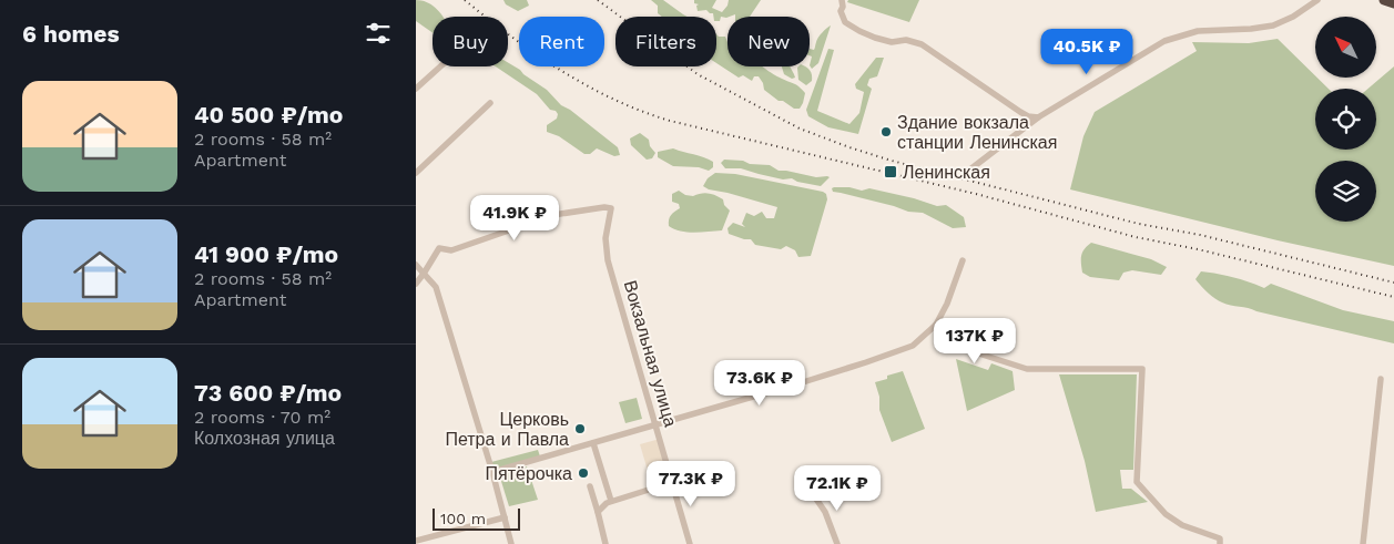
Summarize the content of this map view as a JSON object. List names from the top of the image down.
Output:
{
  "streets": {
    "street": ["Вокзальная улица"]
  },
  "places": {
    "other": ["Здание вокзала станции Ленинская", "Церковь Петра и Павла", "Пятёрочка"],
    "transit": ["Ленинская"]
  },
  "scale_bar": "100 m",
  "north": "top left",
  "page": {
    "heading": "6 homes",
    "chip": [
      "Buy",
      "Rent",
      "Filters",
      "New"
    ],
    "price": [
      "40.5K ₽",
      "41.9K ₽",
      "137K ₽",
      "73.6K ₽",
      "77.3K ₽",
      "72.1K ₽"
    ],
    "list": [
      {
        "name": "40 500 ₽/mo",
        "note": "2 rooms · 58 m² · Apartment"
      },
      {
        "name": "41 900 ₽/mo",
        "note": "2 rooms · 58 m² · Apartment"
      },
      {
        "name": "73 600 ₽/mo",
        "note": "2 rooms · 70 m² · Колхозная улица"
      }
    ],
    "scale": "100 m"
  }
}
